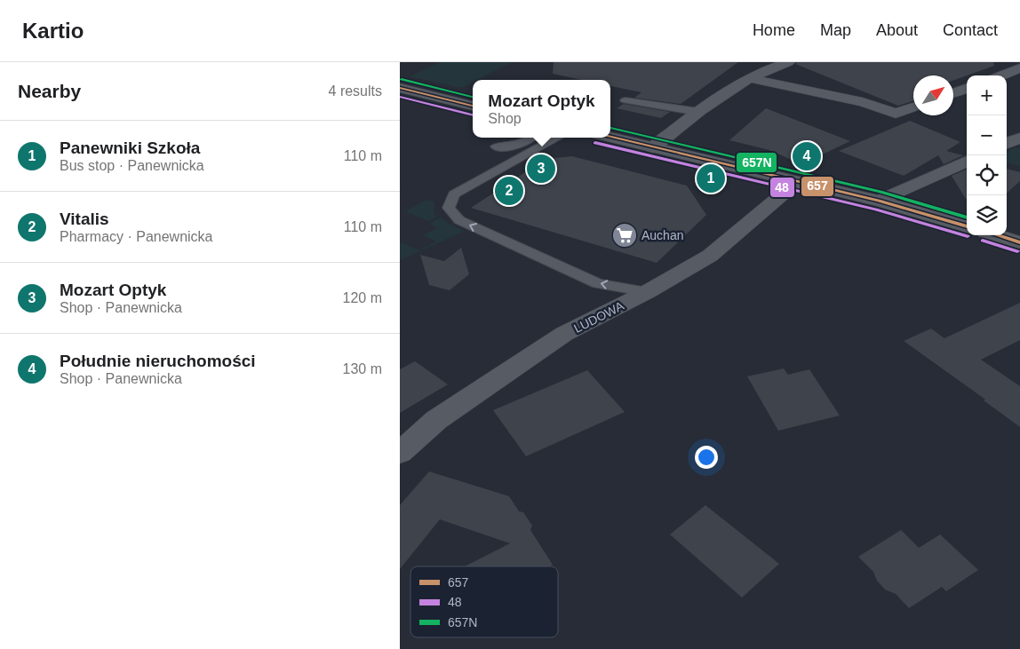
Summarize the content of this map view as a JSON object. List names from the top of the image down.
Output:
{
  "streets": {
    "street": ["LUDOWA"]
  },
  "places": {
    "supermarket": ["Auchan"]
  },
  "lines": ["transit line 657N", "transit line 657", "transit line 48"],
  "legend": ["657", "48", "657N"],
  "north": "top right",
  "page": {
    "header": "Kartio",
    "nav": [
      "Home",
      "Map",
      "About",
      "Contact"
    ],
    "heading": ["Nearby", "4 results"],
    "map_buttons": ["+", "−"],
    "popup": ["Mozart Optyk", "Shop"],
    "list": [
      {
        "mark": "1",
        "name": "Panewniki Szkoła",
        "note": "Bus stop · Panewnicka",
        "value": "110 m"
      },
      {
        "mark": "2",
        "name": "Vitalis",
        "note": "Pharmacy · Panewnicka",
        "value": "110 m"
      },
      {
        "mark": "3",
        "name": "Mozart Optyk",
        "note": "Shop · Panewnicka",
        "value": "120 m"
      },
      {
        "mark": "4",
        "name": "Południe nieruchomości",
        "note": "Shop · Panewnicka",
        "value": "130 m"
      }
    ],
    "pins": [
      "4",
      "3",
      "1",
      "2"
    ]
  }
}
